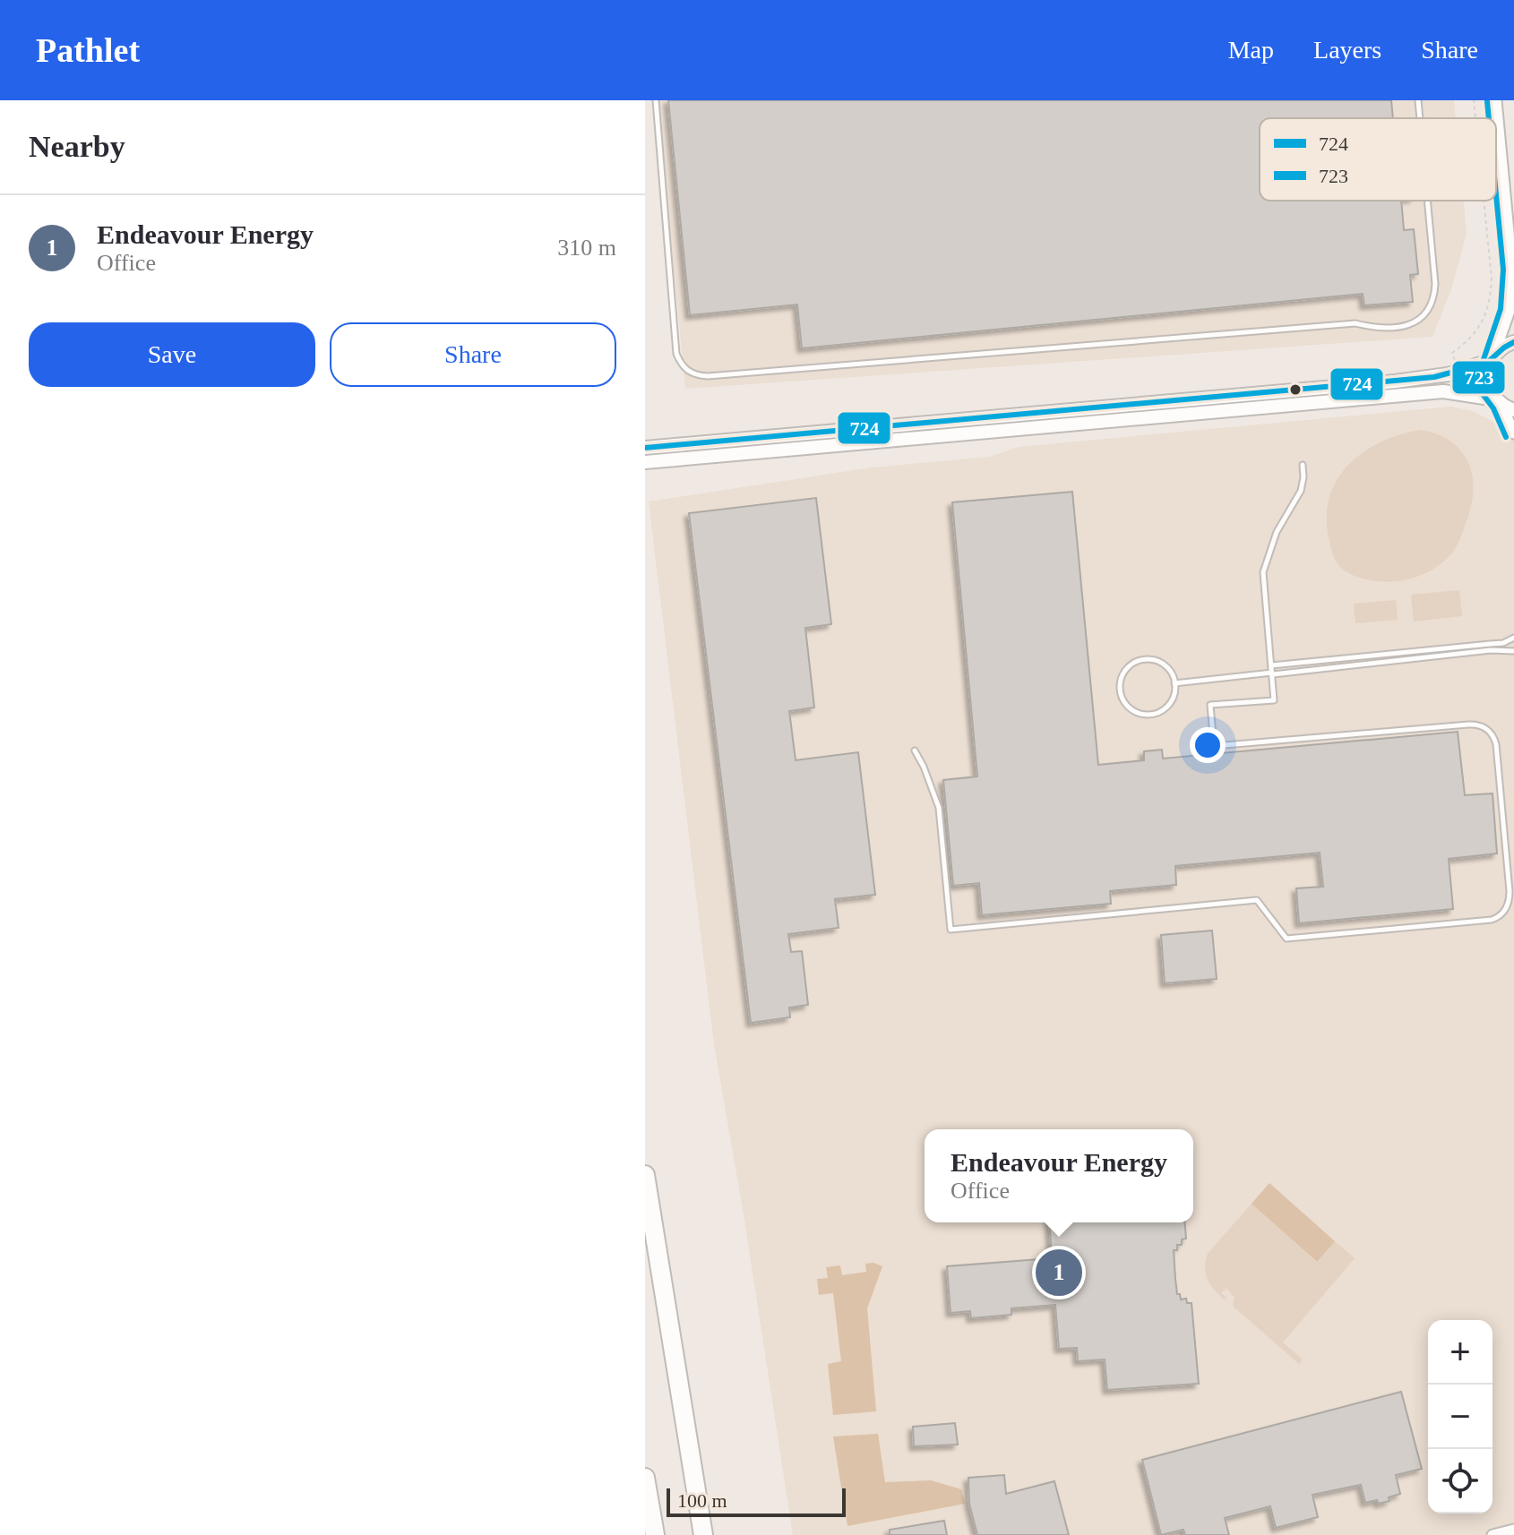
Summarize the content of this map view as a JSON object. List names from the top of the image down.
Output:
{
  "lines": ["transit line 723", "transit line 724"],
  "legend": ["724", "723"],
  "scale_bar": "100 m",
  "page": {
    "header": "Pathlet",
    "nav": ["Map", "Layers", "Share"],
    "heading": "Nearby",
    "list": [
      {
        "mark": "1",
        "name": "Endeavour Energy",
        "note": "Office",
        "value": "310 m"
      }
    ],
    "buttons": ["Save", "Share"],
    "popup": ["Endeavour Energy", "Office"],
    "pins": "1",
    "map_buttons": ["+", "−"],
    "scale": "100 m"
  }
}
